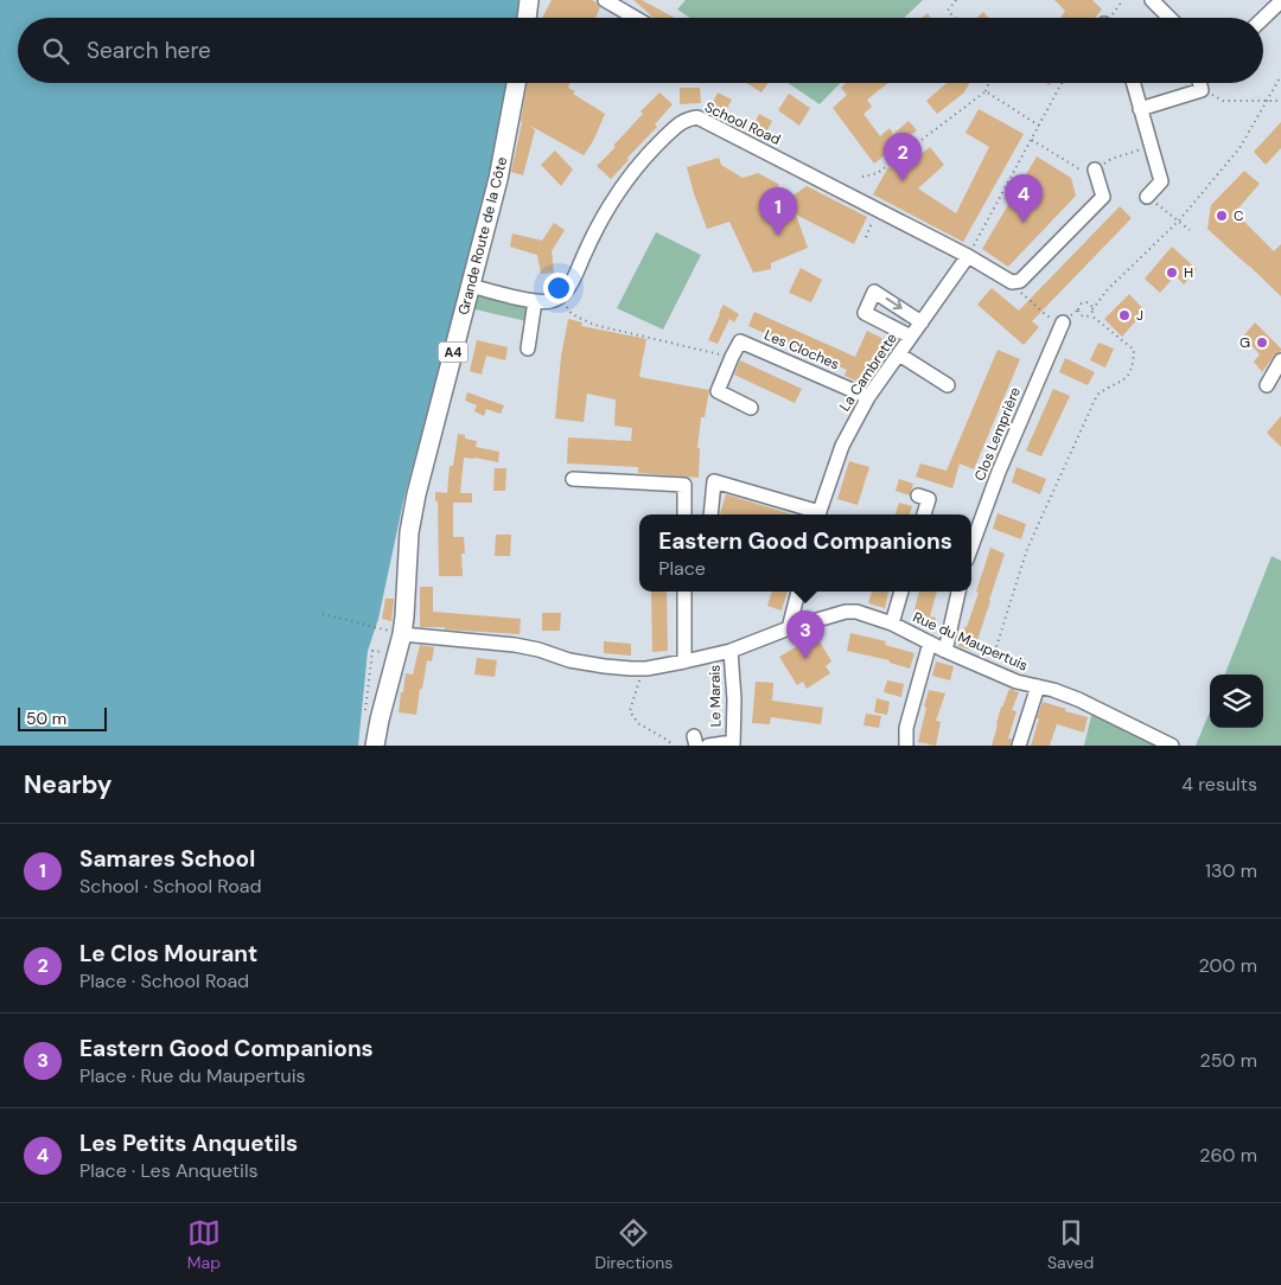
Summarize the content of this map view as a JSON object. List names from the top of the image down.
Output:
{
  "streets": {
    "main road": ["Grande Route de la Côte", "A4"],
    "street": [
      "School Road",
      "Les Cloches",
      "La Cambrette",
      "Clos Lemprière",
      "Rue du Maupertuis",
      "Le Marais"
    ]
  },
  "crossings": [
    ["School Road", "La Cambrette"],
    ["Grande Route de la Côte", "Rue du Maupertuis"],
    ["Les Cloches", "La Cambrette"],
    ["Rue du Maupertuis", "Le Marais"]
  ],
  "places": [
    "C",
    "H",
    "J",
    "G"
  ],
  "scale_bar": "50 m",
  "page": {
    "search": "Search here",
    "pins": [
      "2",
      "4",
      "1",
      "3"
    ],
    "popup": ["Eastern Good Companions", "Place"],
    "scale": "50 m",
    "heading": ["Nearby", "4 results"],
    "list": [
      {
        "mark": "1",
        "name": "Samares School",
        "note": "School · School Road",
        "value": "130 m"
      },
      {
        "mark": "2",
        "name": "Le Clos Mourant",
        "note": "Place · School Road",
        "value": "200 m"
      },
      {
        "mark": "3",
        "name": "Eastern Good Companions",
        "note": "Place · Rue du Maupertuis",
        "value": "250 m"
      },
      {
        "mark": "4",
        "name": "Les Petits Anquetils",
        "note": "Place · Les Anquetils",
        "value": "260 m"
      }
    ],
    "nav": ["Map", "Directions", "Saved"]
  }
}
